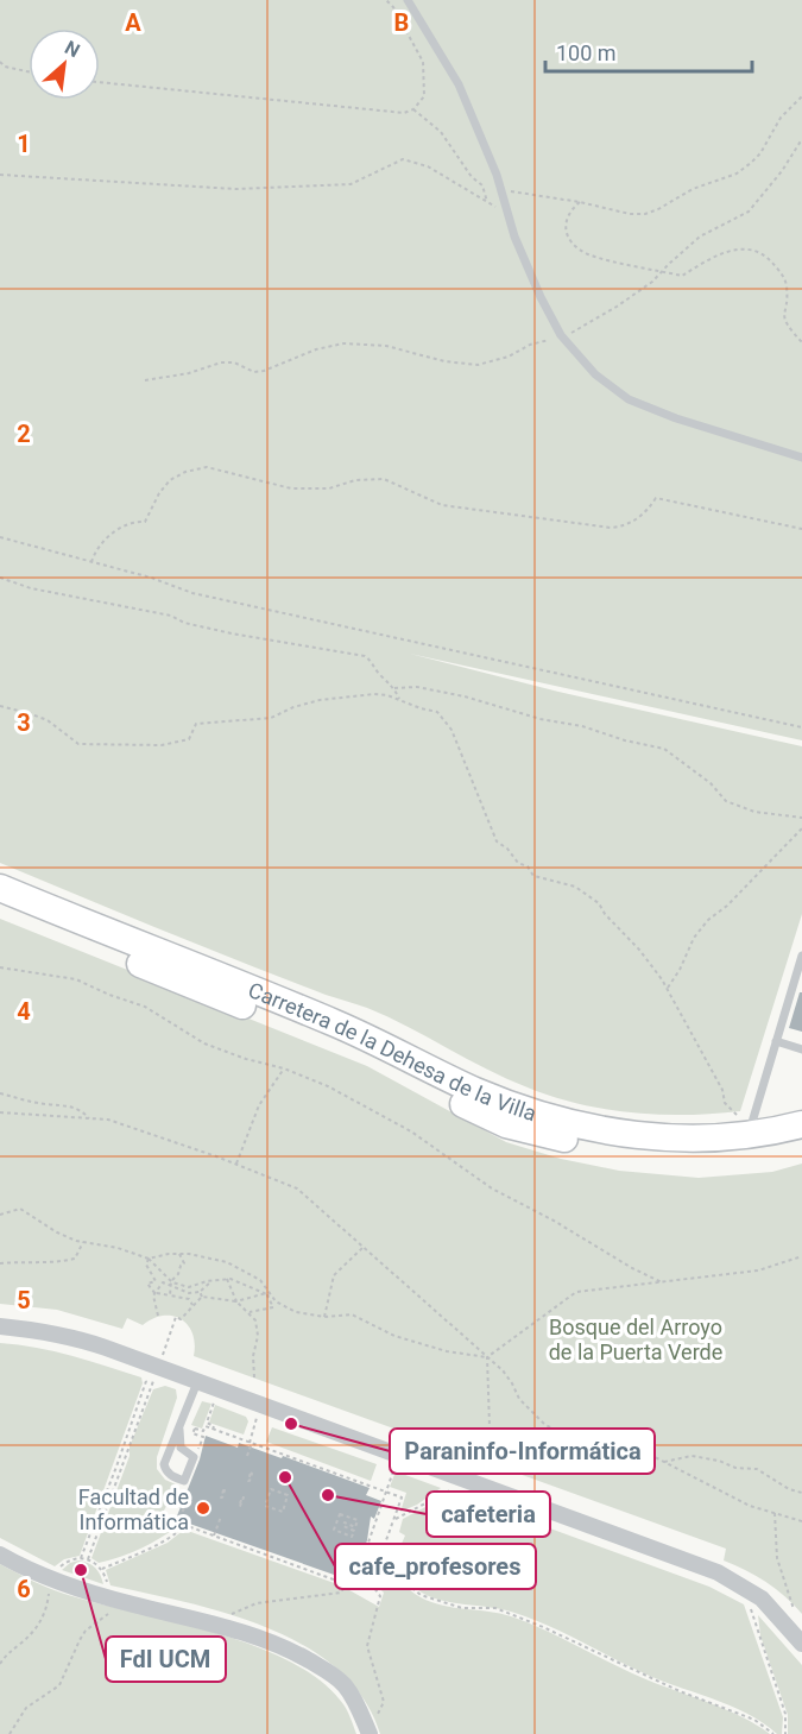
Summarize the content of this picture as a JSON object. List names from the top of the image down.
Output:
{
  "streets": {
    "main road": ["Carretera de la Dehesa de la Villa"]
  },
  "parks": ["Bosque del Arroyo de la Puerta Verde"],
  "places": [
    "Paraninfo-Informática",
    "cafe_profesores",
    "cafeteria",
    "Facultad de Informática",
    "FdI UCM"
  ],
  "scale_bar": "100 m",
  "north": "top right",
  "grid": {
    "columns": ["A", "B"],
    "rows": [
      "1",
      "2",
      "3",
      "4",
      "5",
      "6"
    ]
  }
}
